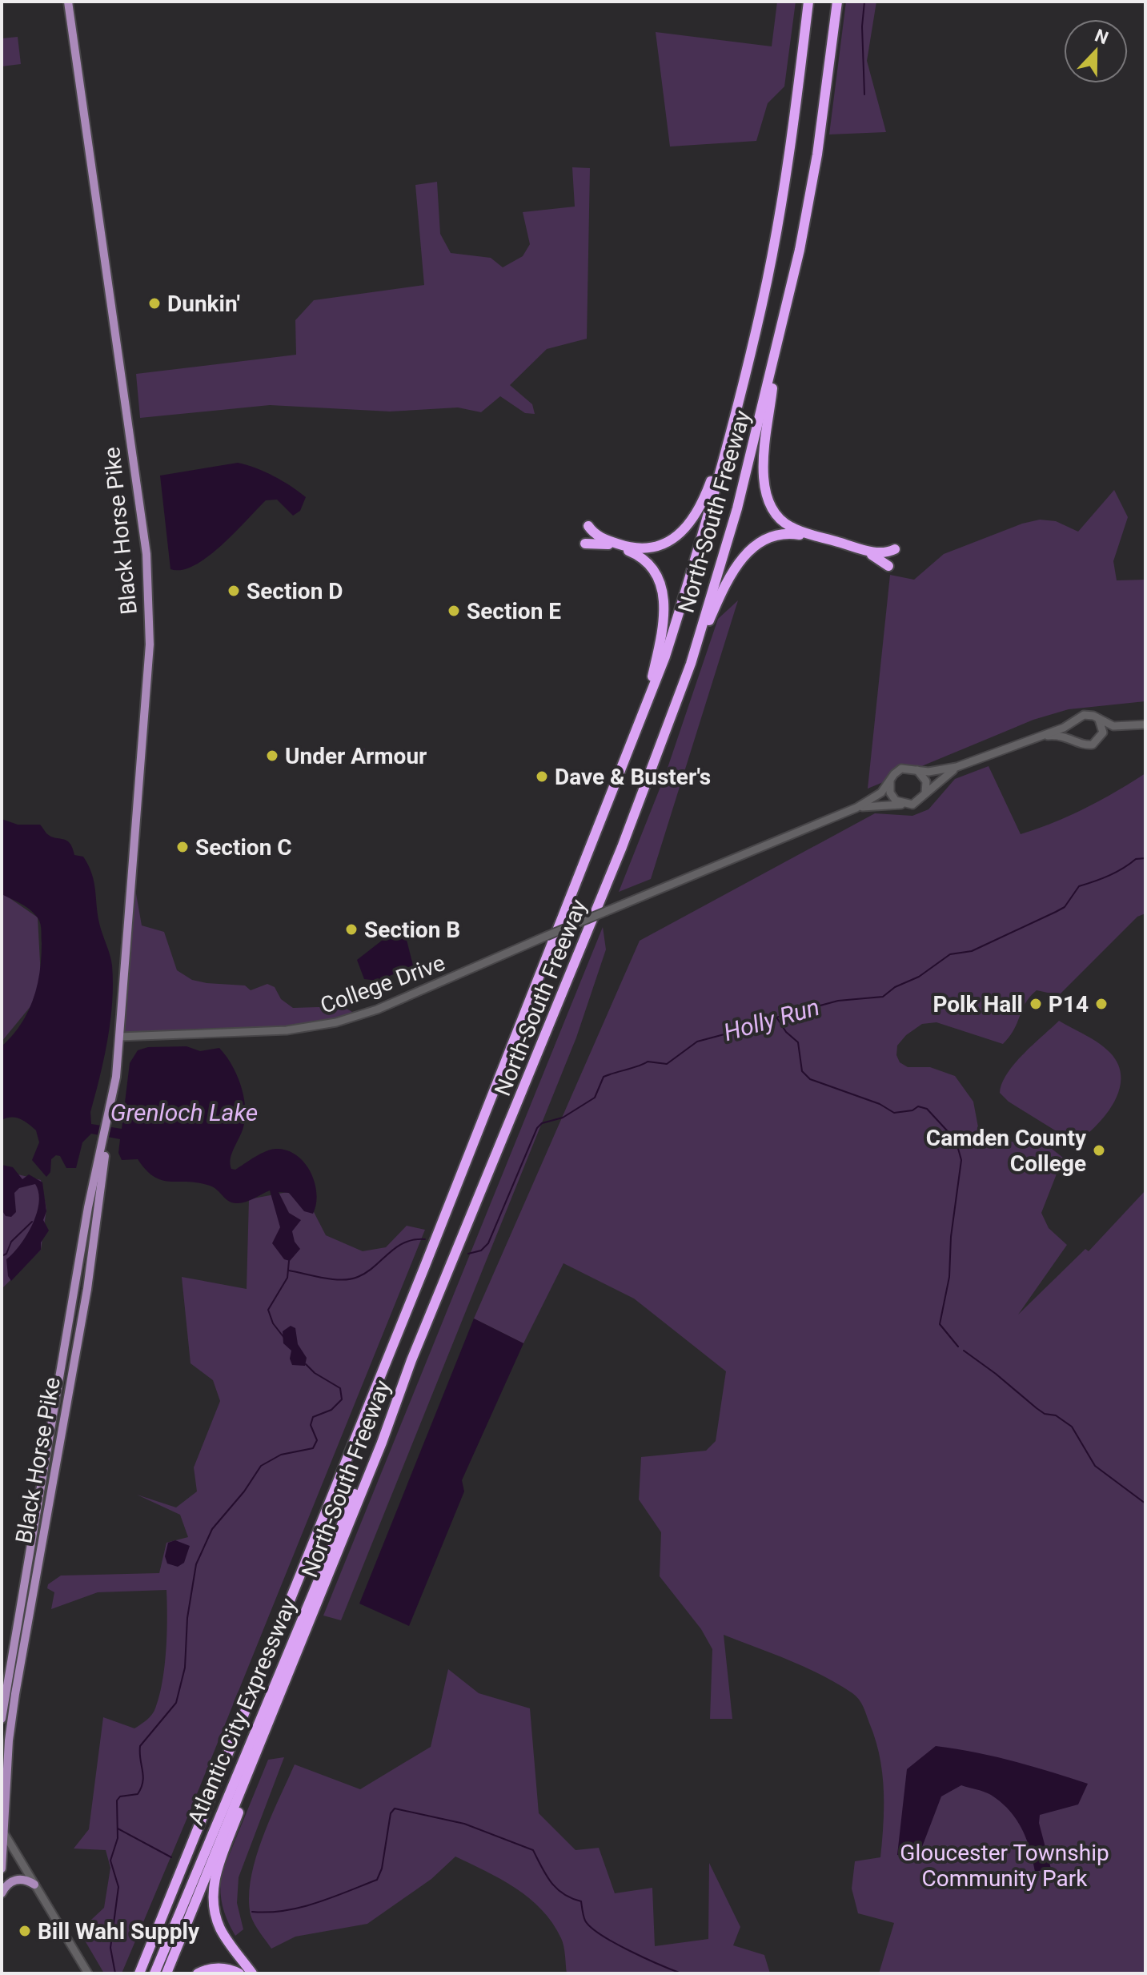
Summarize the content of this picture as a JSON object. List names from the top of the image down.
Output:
{
  "streets": {
    "highway": ["North-South Freeway", "Atlantic City Expressway"],
    "main road": ["Black Horse Pike", "College Drive"]
  },
  "crossings": [
    ["North-South Freeway", "Atlantic City Expressway"],
    ["Black Horse Pike", "College Drive"]
  ],
  "water": ["Holly Run", "Grenloch Lake"],
  "parks": ["Gloucester Township Community Park"],
  "places": [
    "Dunkin'",
    "Section D",
    "Section E",
    "Under Armour",
    "Dave & Buster's",
    "Section C",
    "Section B",
    "Polk Hall",
    "P14",
    "Camden County College",
    "Bill Wahl Supply"
  ],
  "north": "top"
}
